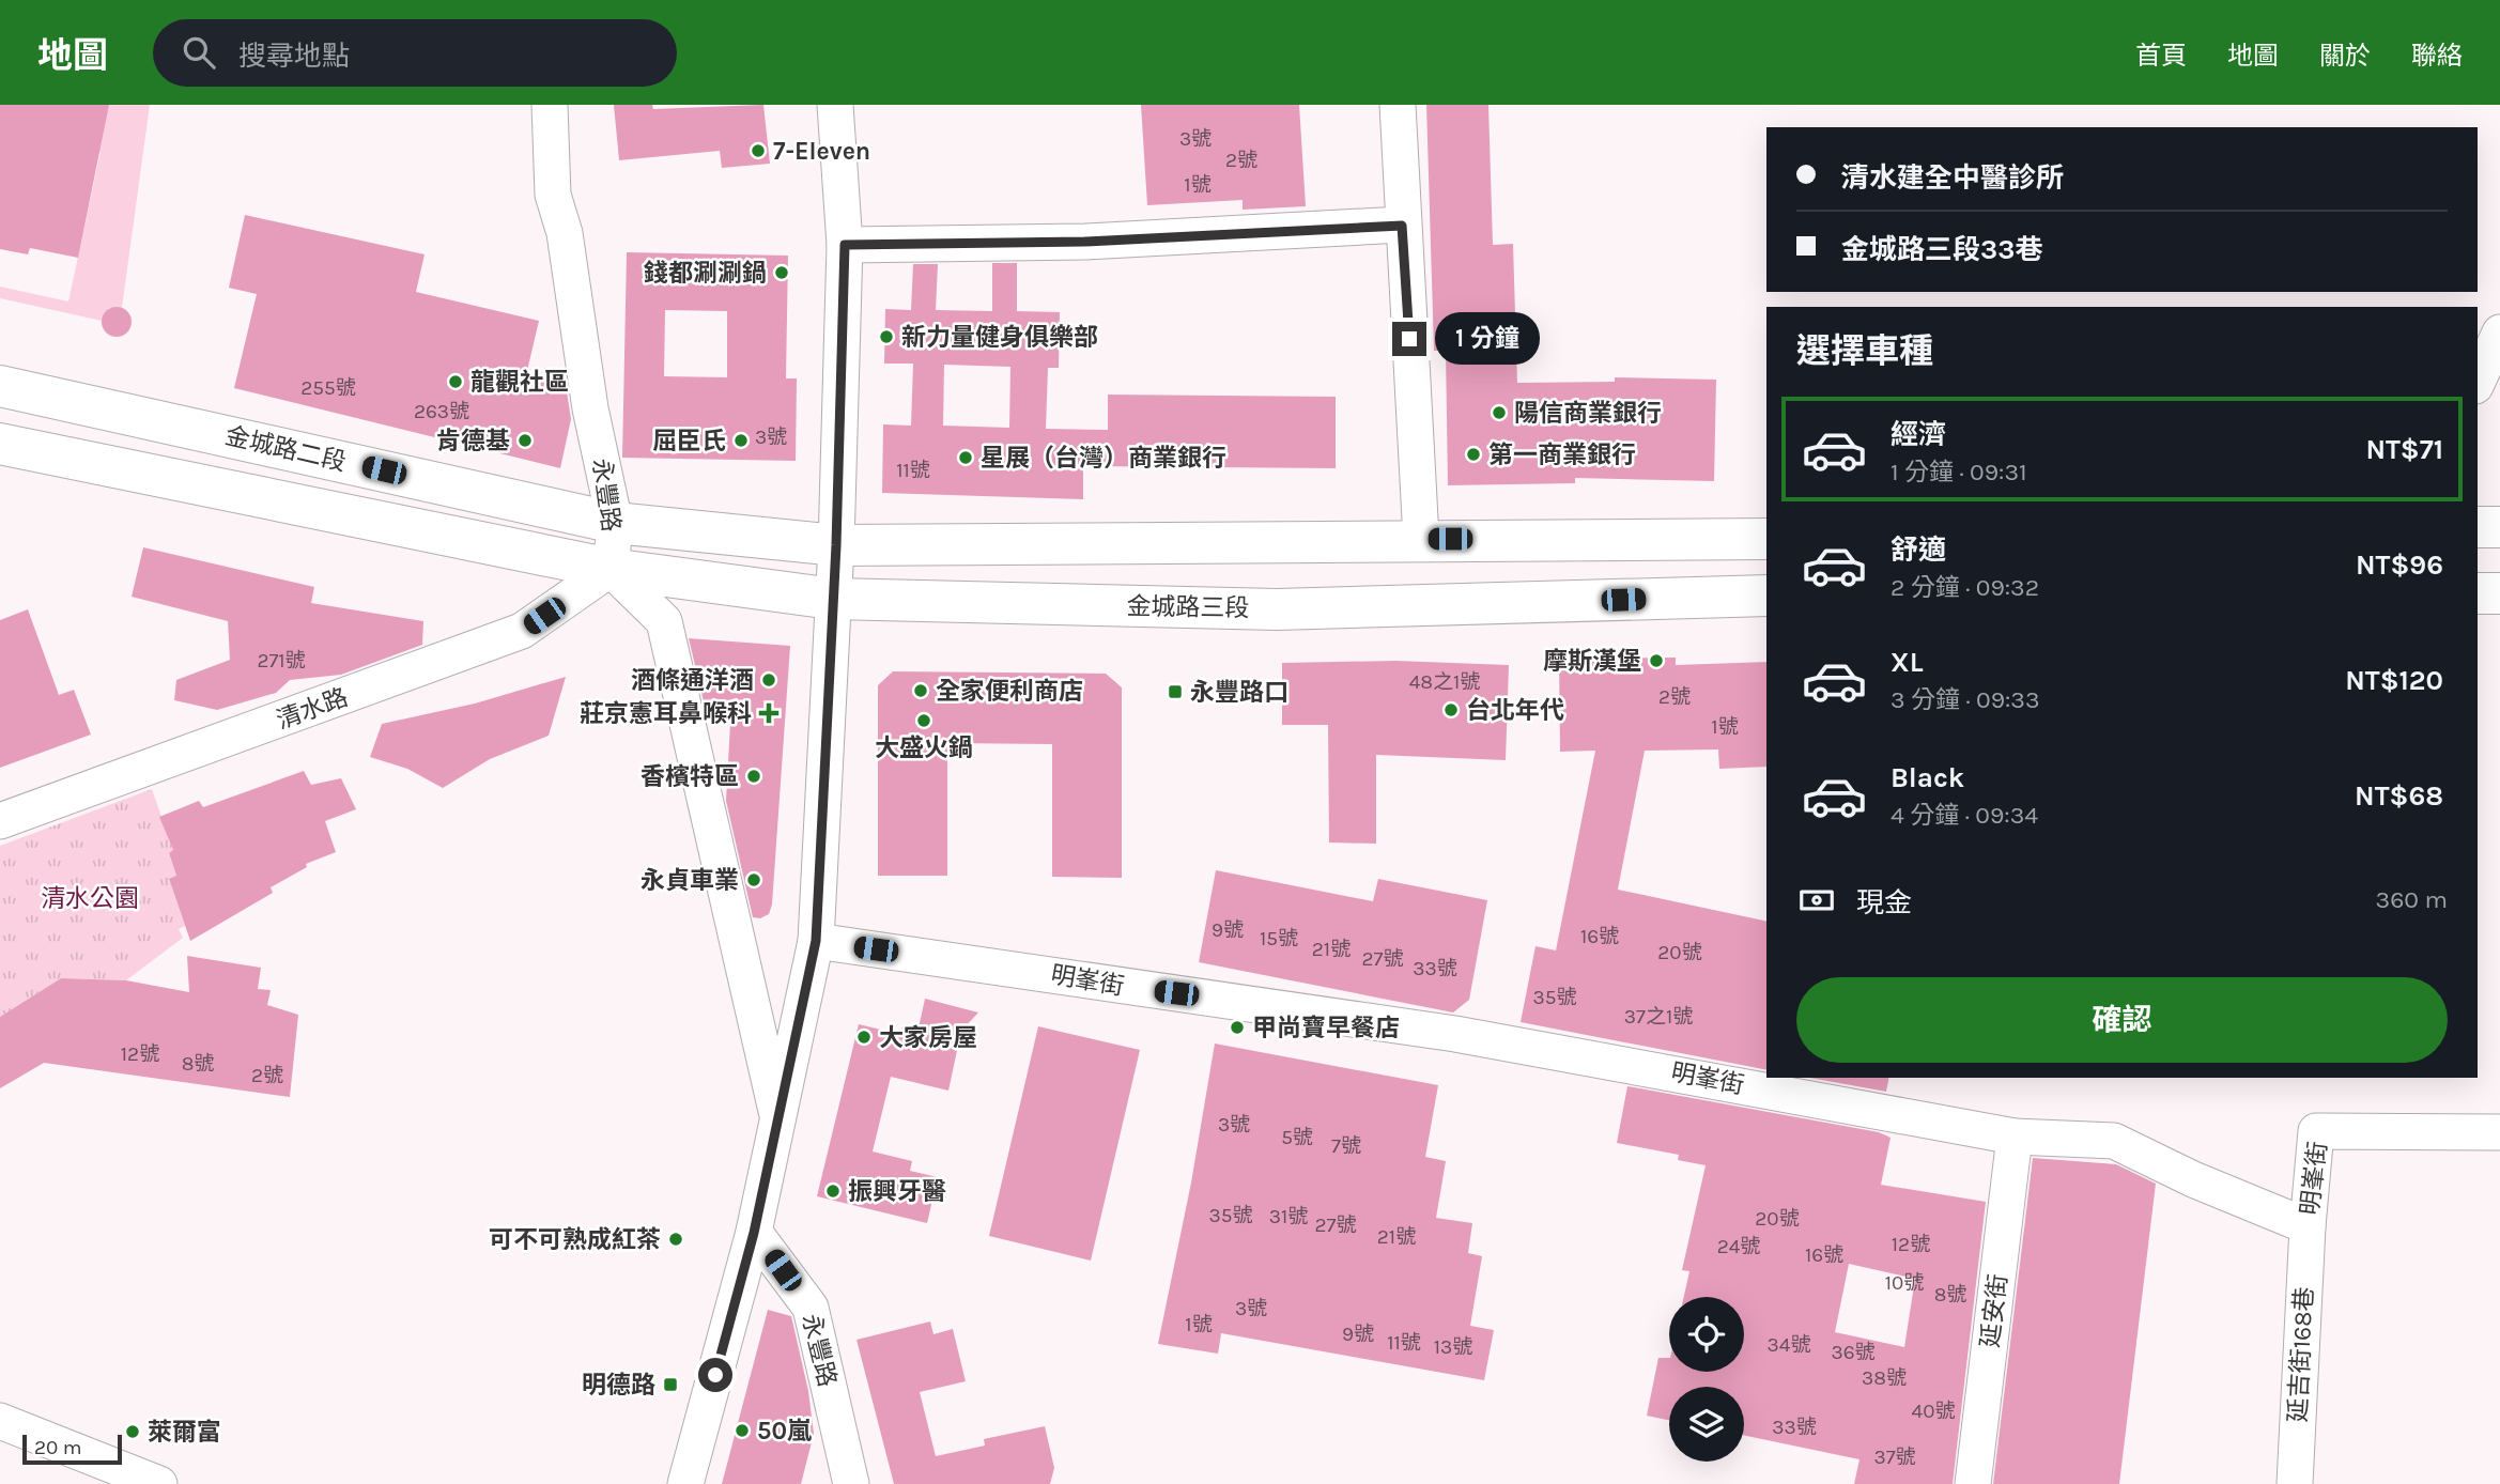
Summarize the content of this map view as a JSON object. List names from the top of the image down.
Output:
{
  "streets": {
    "main road": ["金城路二段", "金城路三段"],
    "street": [
      "永豐路",
      "清水路",
      "明峯街",
      "延安街",
      "延吉街168巷"
    ]
  },
  "crossings": [
    ["金城路二段", "永豐路"],
    ["金城路二段", "金城路三段"],
    ["金城路二段", "清水路"],
    ["永豐路", "金城路三段"],
    ["永豐路", "清水路"],
    ["金城路三段", "清水路"],
    ["明峯街", "延安街"],
    ["明峯街", "延吉街168巷"]
  ],
  "parks": ["清水公園"],
  "places": {
    "other": [
      "7-Eleven",
      "錢都涮涮鍋",
      "新力量健身俱樂部",
      "龍觀社區",
      "陽信商業銀行",
      "肯德基",
      "屈臣氏",
      "第一商業銀行",
      "星展（台灣）商業銀行",
      "摩斯漢堡",
      "酒條通洋酒",
      "全家便利商店",
      "台北年代",
      "大盛火鍋",
      "香檳特區",
      "永貞車業",
      "甲尚寶早餐店",
      "大家房屋",
      "振興牙醫",
      "可不可熟成紅茶",
      "50嵐",
      "萊爾富"
    ],
    "transit": ["永豐路口", "明德路"],
    "health": ["莊京憲耳鼻喉科"]
  },
  "house_numbers": [
    "3號",
    "2號",
    "1號",
    "255號",
    "263號",
    "3號",
    "11號",
    "271號",
    "48之1號",
    "2號",
    "1號",
    "9號",
    "16號",
    "15號",
    "21號",
    "20號",
    "27號",
    "33號",
    "35號",
    "37之1號",
    "12號",
    "8號",
    "2號",
    "3號",
    "5號",
    "7號",
    "35號",
    "31號",
    "20號",
    "27號",
    "21號",
    "12號",
    "24號",
    "16號",
    "10號",
    "8號",
    "3號",
    "1號",
    "9號",
    "11號",
    "34號",
    "13號",
    "36號",
    "38號",
    "40號",
    "33號",
    "37號"
  ],
  "scale_bar": "20 m",
  "page": {
    "header": "地圖",
    "search": "搜尋地點",
    "nav": [
      "首頁",
      "地圖",
      "關於",
      "聯絡"
    ],
    "banner": ["清水建全中醫診所", "金城路三段33巷"],
    "heading": "選擇車種",
    "bubble": "1 分鐘",
    "list": [
      {
        "name": "經濟",
        "note": "1 分鐘 · 09:31",
        "value": "NT$71"
      },
      {
        "name": "舒適",
        "note": "2 分鐘 · 09:32",
        "value": "NT$96"
      },
      {
        "name": "XL",
        "note": "3 分鐘 · 09:33",
        "value": "NT$120"
      },
      {
        "name": "Black",
        "note": "4 分鐘 · 09:34",
        "value": "NT$68"
      }
    ],
    "pay": ["現金", "360 m"],
    "buttons": "確認",
    "scale": "20 m"
  }
}
